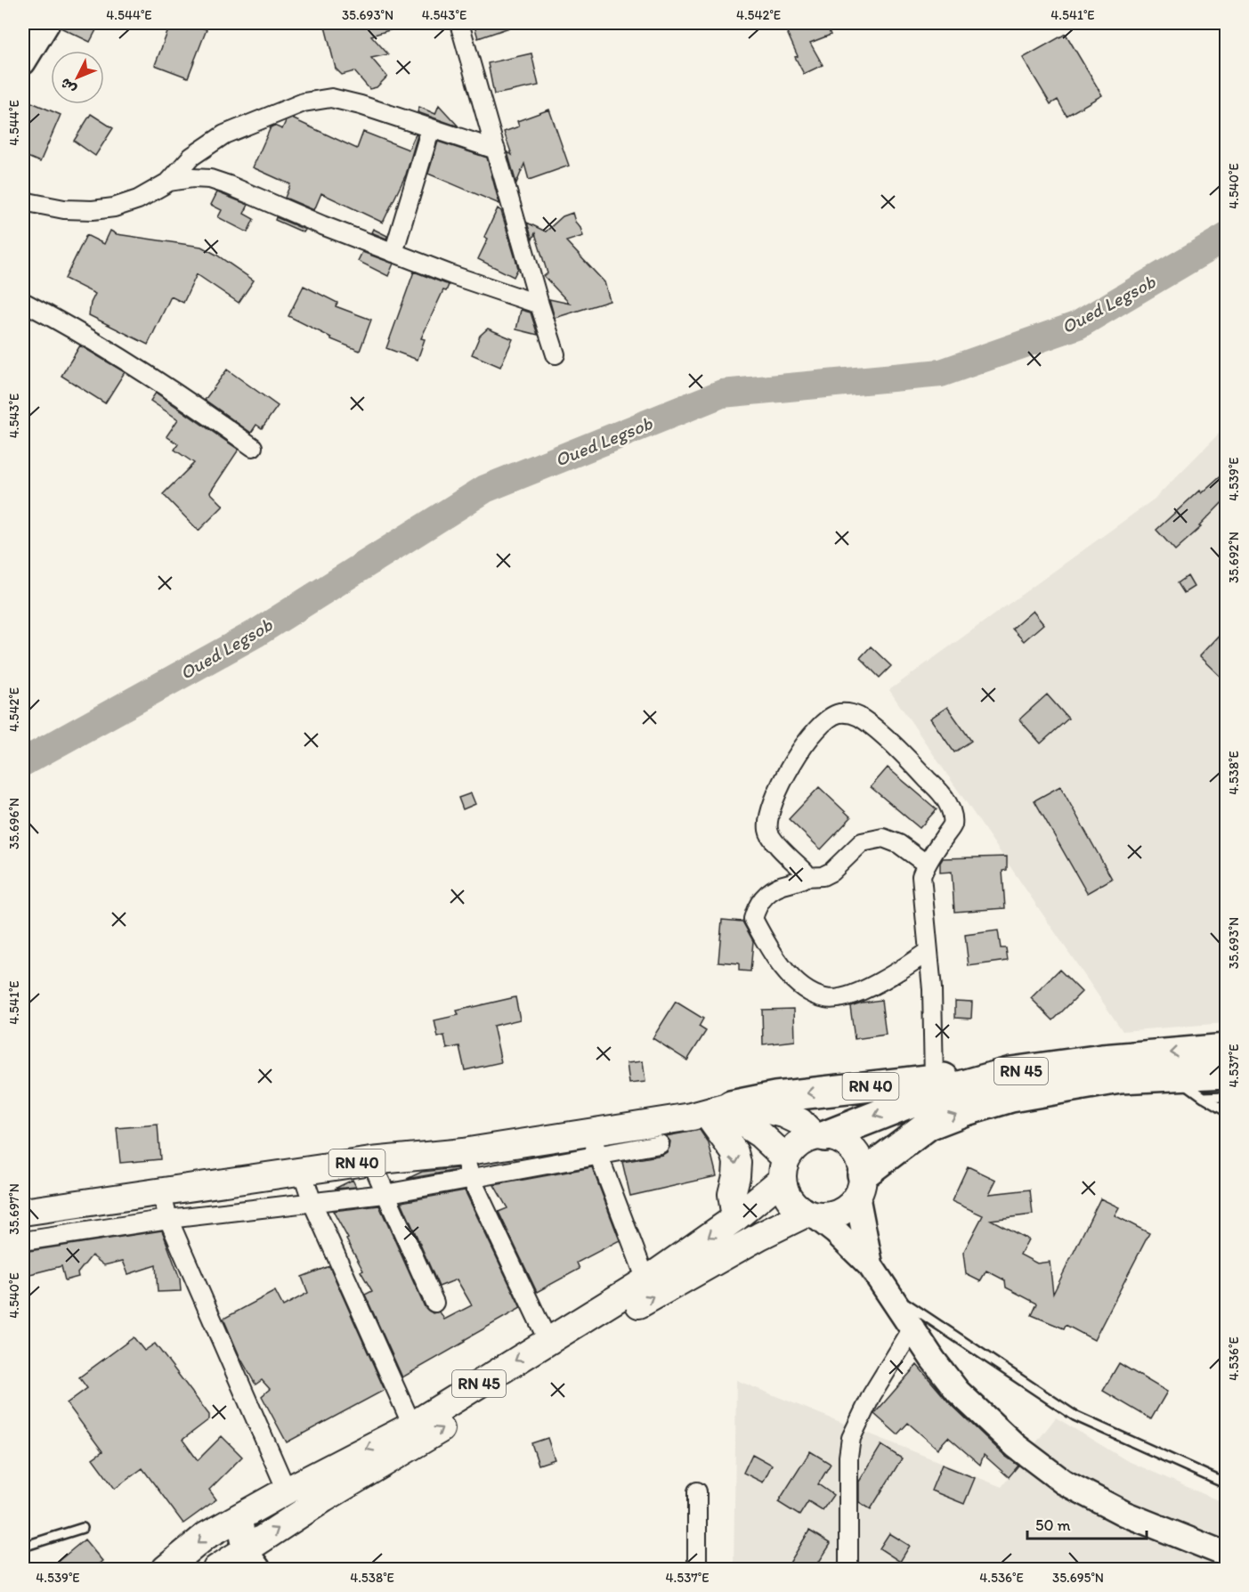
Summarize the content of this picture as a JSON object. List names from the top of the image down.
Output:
{
  "streets": {
    "highway": ["RN 45", "RN 40"]
  },
  "crossings": [
    ["RN 45", "RN 40"]
  ],
  "water": ["Oued Legsob"],
  "scale_bar": "50 m",
  "north": "bottom left",
  "coordinates": [
    "4.544°E",
    "35.693°N",
    "4.543°E",
    "4.542°E",
    "4.541°E",
    "4.540°E",
    "4.539°E",
    "35.692°N",
    "4.538°E",
    "35.696°N",
    "4.537°E",
    "35.697°N",
    "4.536°E",
    "35.695°N"
  ]
}
